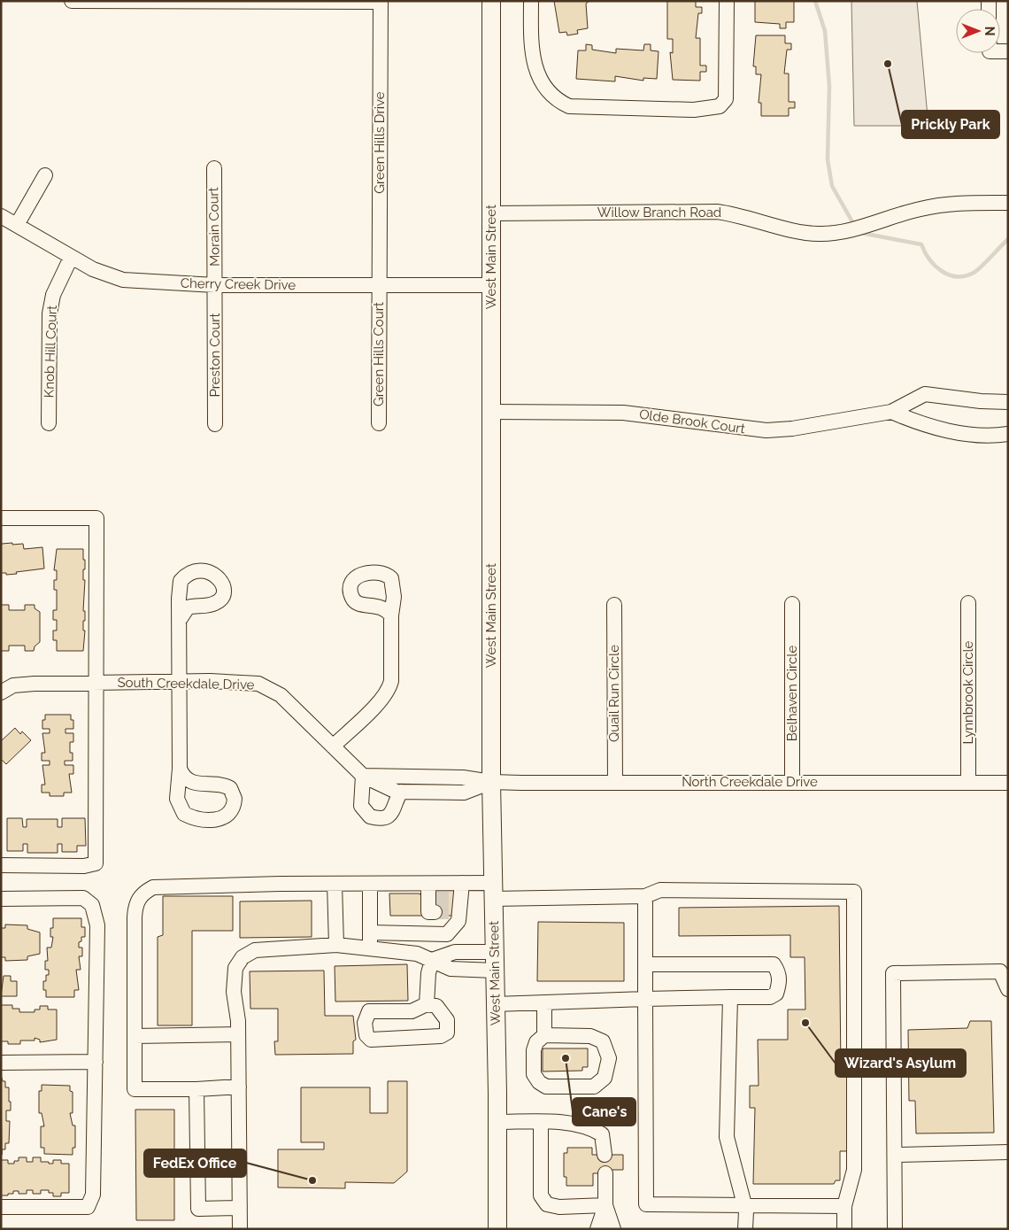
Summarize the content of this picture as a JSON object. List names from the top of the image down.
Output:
{
  "streets": {
    "main road": ["West Main Street"],
    "street": [
      "Green Hills Drive",
      "Willow Branch Road",
      "Morain Court",
      "Cherry Creek Drive",
      "Knob Hill Court",
      "Green Hills Court",
      "Preston Court",
      "Olde Brook Court",
      "South Creekdale Drive",
      "Lynnbrook Circle",
      "Quail Run Circle",
      "Belhaven Circle",
      "North Creekdale Drive"
    ]
  },
  "crossings": [
    ["Green Hills Drive", "Cherry Creek Drive"],
    ["Green Hills Drive", "Green Hills Court"],
    ["Willow Branch Road", "West Main Street"],
    ["Morain Court", "Cherry Creek Drive"],
    ["Morain Court", "Preston Court"],
    ["West Main Street", "Cherry Creek Drive"],
    ["West Main Street", "Olde Brook Court"],
    ["West Main Street", "South Creekdale Drive"],
    ["West Main Street", "North Creekdale Drive"],
    ["Cherry Creek Drive", "Knob Hill Court"],
    ["Cherry Creek Drive", "Green Hills Court"],
    ["Cherry Creek Drive", "Preston Court"],
    ["South Creekdale Drive", "North Creekdale Drive"],
    ["Lynnbrook Circle", "North Creekdale Drive"],
    ["Quail Run Circle", "North Creekdale Drive"],
    ["Belhaven Circle", "North Creekdale Drive"]
  ],
  "places": [
    "Prickly Park",
    "Wizard's Asylum",
    "Cane's",
    "FedEx Office"
  ],
  "north": "right"
}
